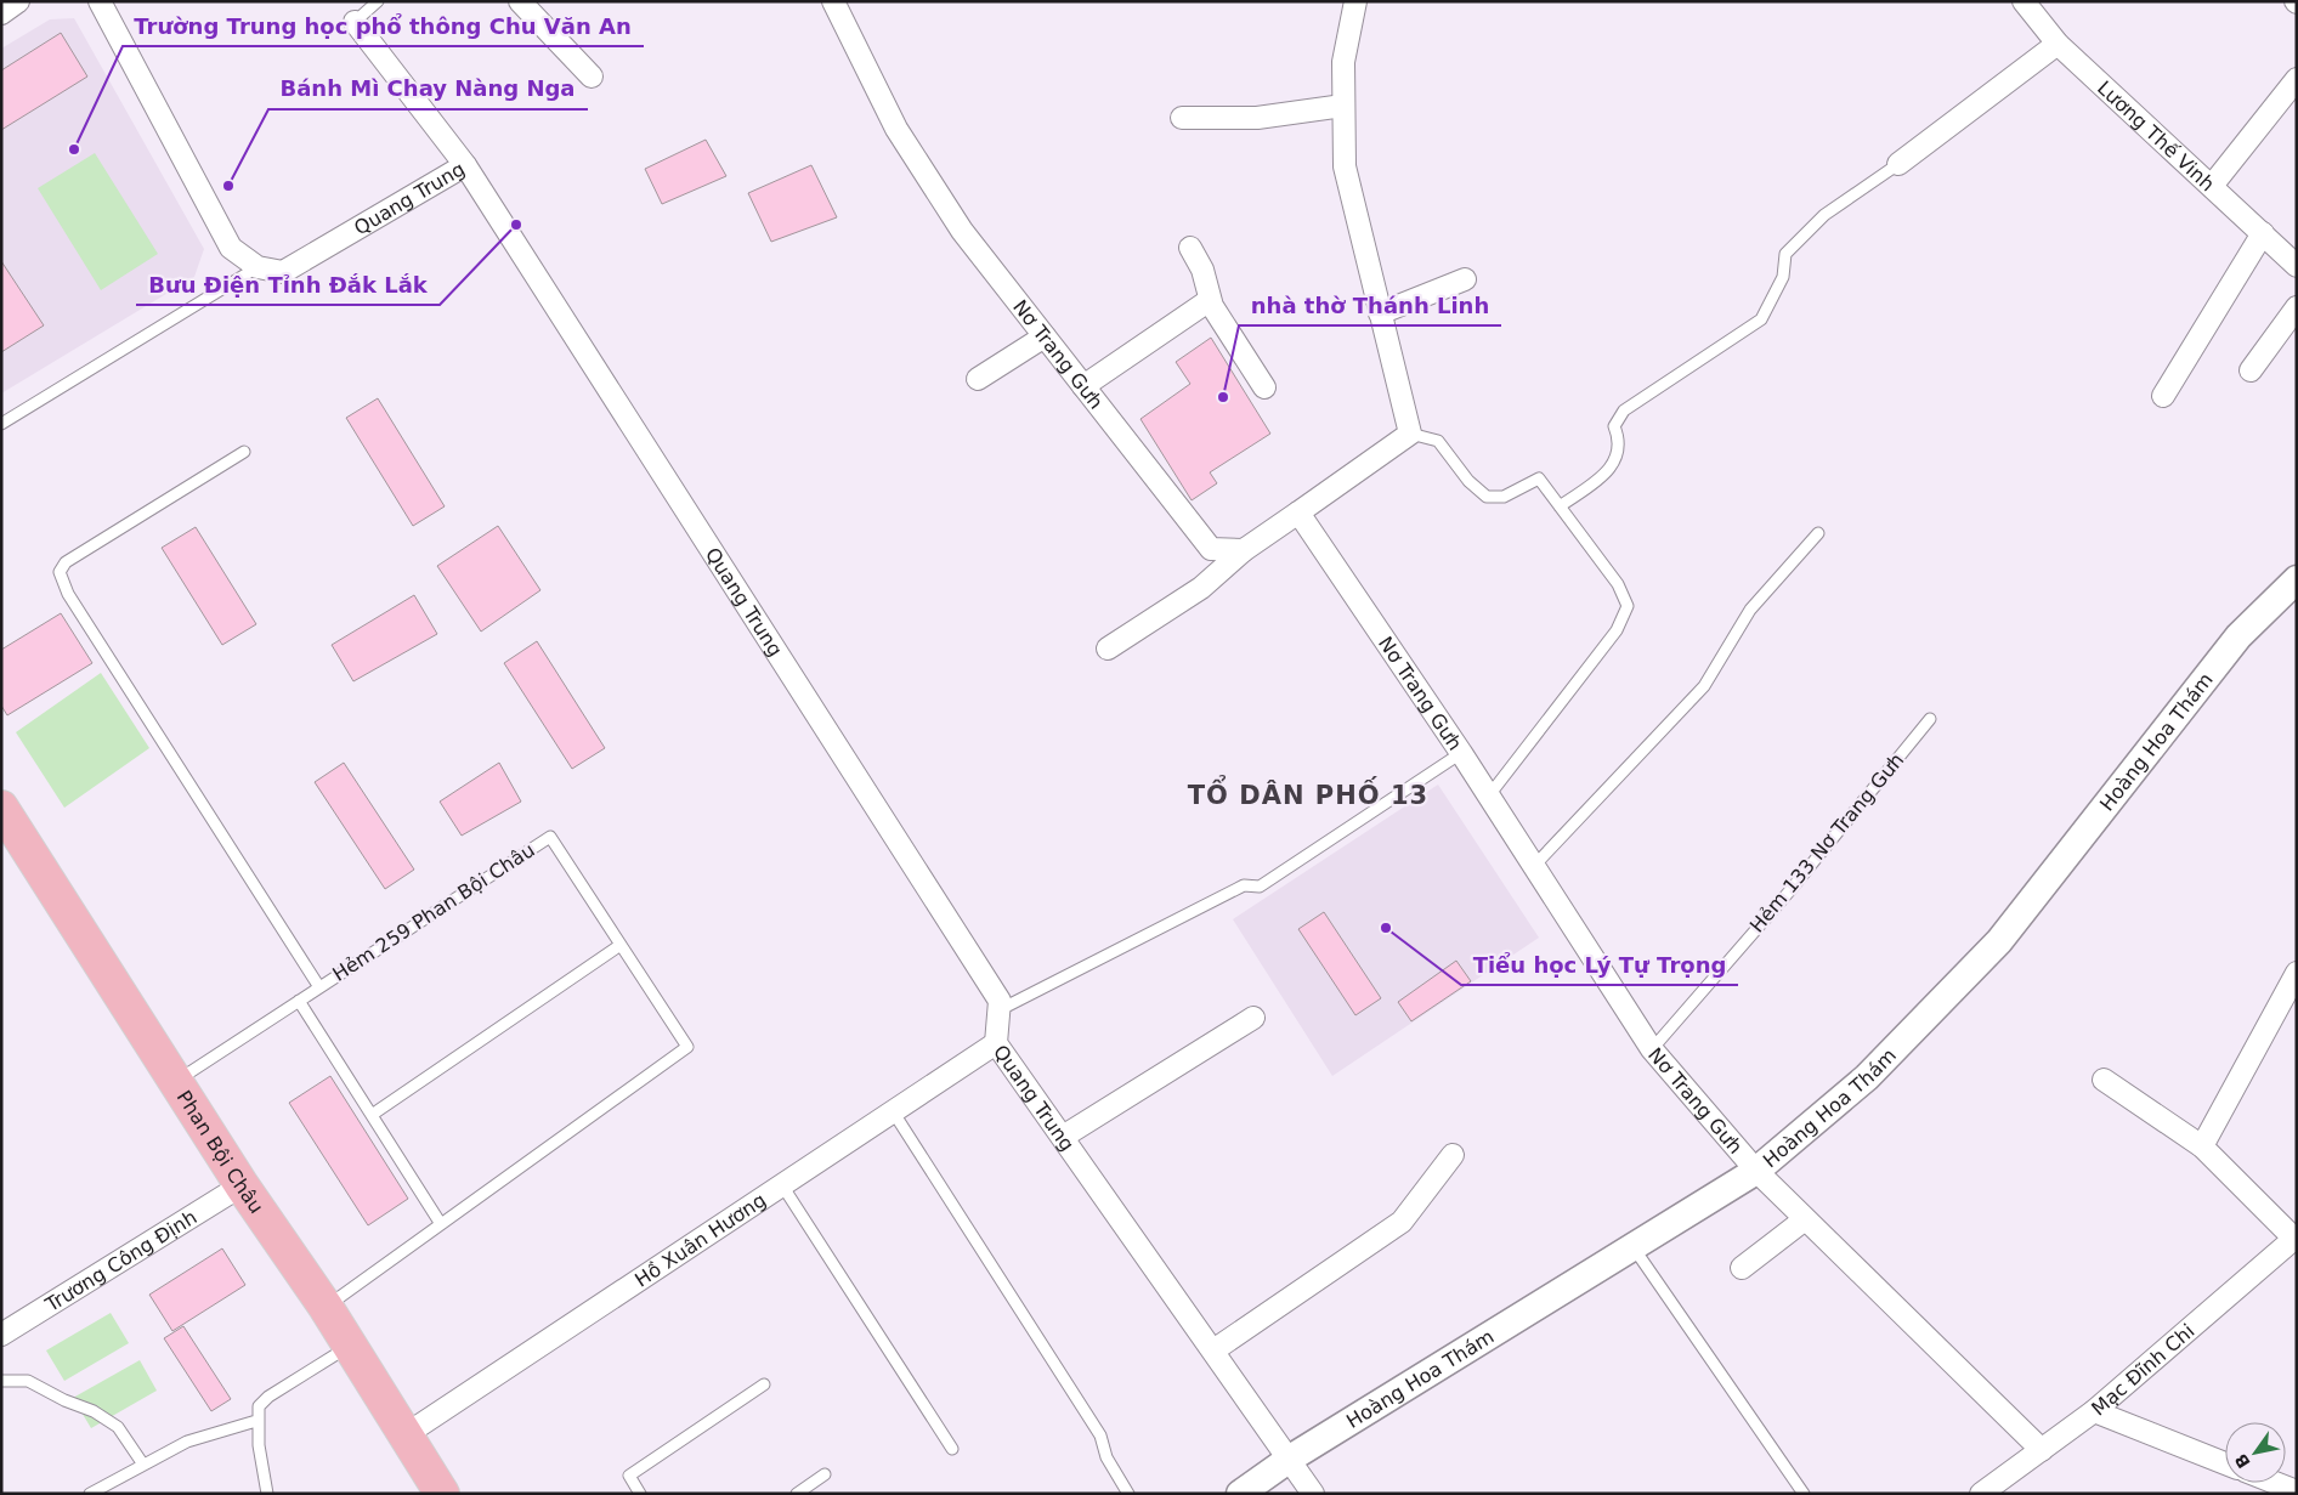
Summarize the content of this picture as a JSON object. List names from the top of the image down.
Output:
{
  "streets": {
    "main road": ["Phan Bội Châu"],
    "street": [
      "Lương Thế Vinh",
      "Quang Trung",
      "Nơ Trang Gưh",
      "Hoàng Hoa Thám",
      "Hồ Xuân Hương",
      "Trương Công Định",
      "Mạc Đĩnh Chi"
    ],
    "lane": ["Hẻm 133 Nơ Trang Gưh", "Hẻm 259 Phan Bội Châu"]
  },
  "crossings": [
    ["Quang Trung", "Hoàng Hoa Thám"],
    ["Quang Trung", "Hồ Xuân Hương"],
    ["Nơ Trang Gưh", "Hoàng Hoa Thám"],
    ["Nơ Trang Gưh", "Hẻm 133 Nơ Trang Gưh"],
    ["Nơ Trang Gưh", "Mạc Đĩnh Chi"],
    ["Hẻm 259 Phan Bội Châu", "Phan Bội Châu"],
    ["Phan Bội Châu", "Hồ Xuân Hương"],
    ["Phan Bội Châu", "Trương Công Định"]
  ],
  "districts": ["TỔ DÂN PHỐ 13"],
  "places": [
    "Trường Trung học phổ thông Chu Văn An",
    "Bánh Mì Chay Nàng Nga",
    "Bưu Điện Tỉnh Đắk Lắk",
    "nhà thờ Thánh Linh",
    "Tiểu học Lý Tự Trọng"
  ],
  "north": "bottom left"
}
